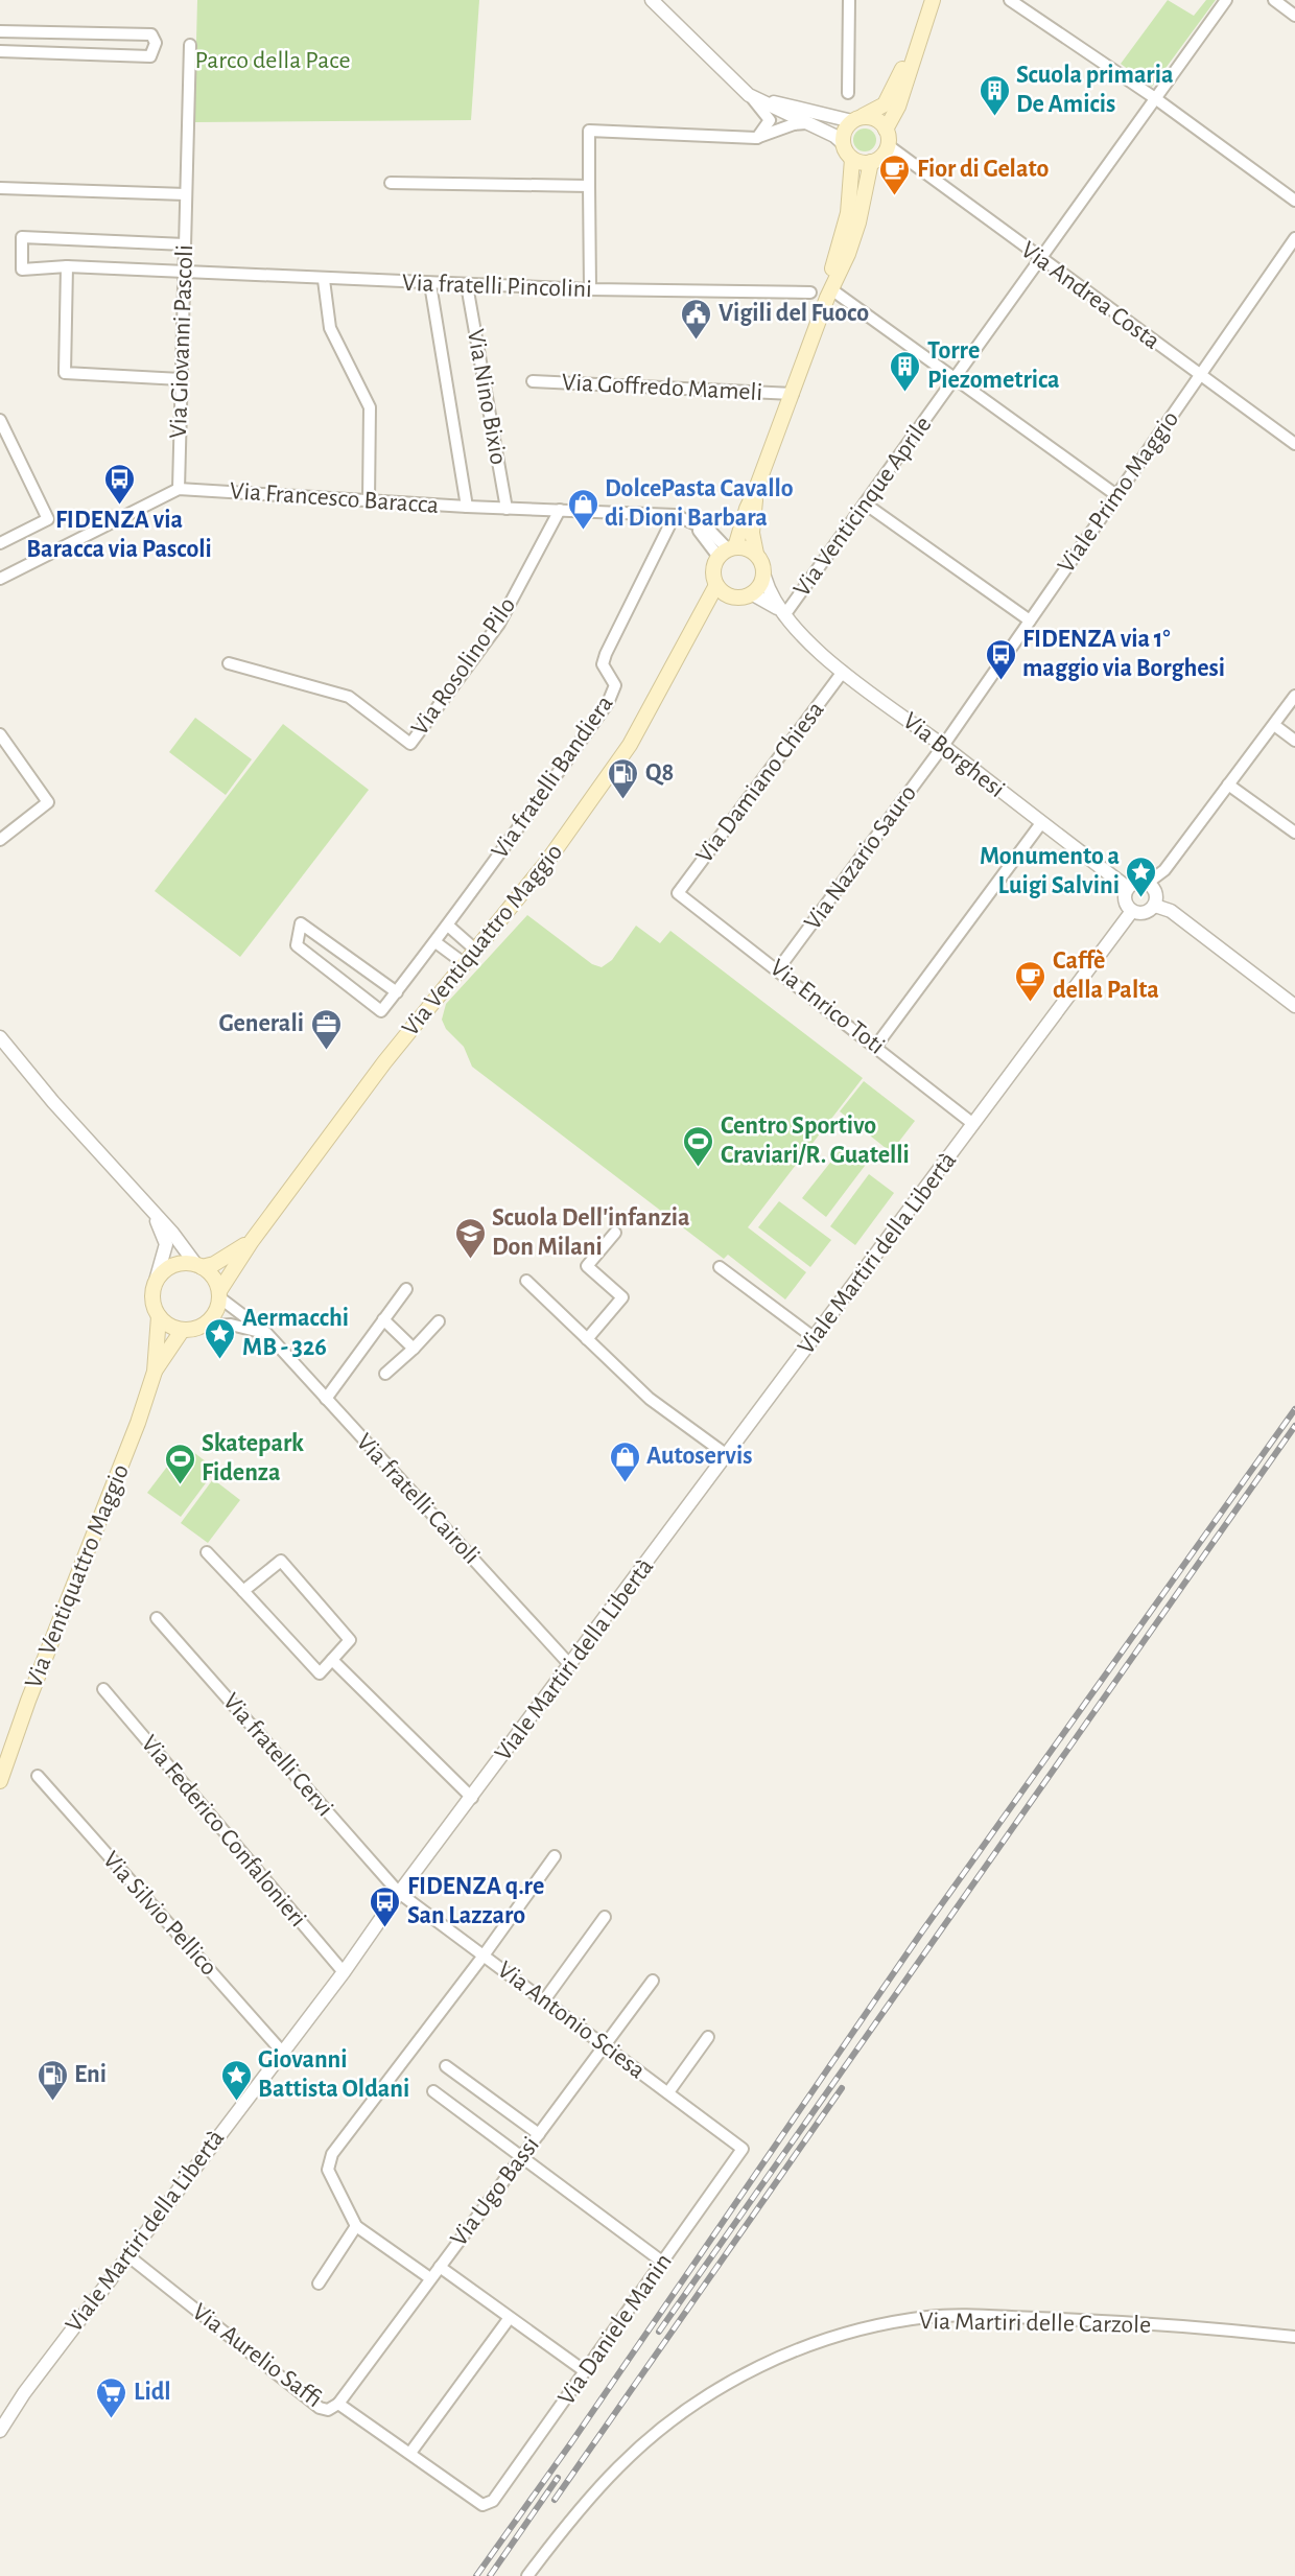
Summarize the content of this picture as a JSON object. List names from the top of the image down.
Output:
{
  "streets": {
    "main road": ["Via Ventiquattro Maggio"],
    "street": [
      "Via fratelli Pincolini",
      "Via Andrea Costa",
      "Via Giovanni Pascoli",
      "Via Goffredo Mameli",
      "Via Nino Bixio",
      "Viale Primo Maggio",
      "Via Francesco Baracca",
      "Via Venticinque Aprile",
      "Via Rosolino Pilo",
      "Via Borghesi",
      "Via fratelli Bandiera",
      "Via Damiano Chiesa",
      "Via Nazario Sauro",
      "Via Enrico Toti",
      "Viale Martiri della Libertà",
      "Via fratelli Cairoli",
      "Via fratelli Cervi",
      "Via Federico Confalonieri",
      "Via Silvio Pellico",
      "Via Antonio Sciesa",
      "Via Ugo Bassi",
      "Via Martiri delle Carzole",
      "Via Daniele Manin",
      "Via Aurelio Saffi"
    ]
  },
  "crossings": [
    ["Via fratelli Pincolini", "Via Giovanni Pascoli"],
    ["Via fratelli Pincolini", "Via Nino Bixio"],
    ["Via Andrea Costa", "Viale Primo Maggio"],
    ["Via Andrea Costa", "Via Venticinque Aprile"],
    ["Via Andrea Costa", "Via Ventiquattro Maggio"],
    ["Via Giovanni Pascoli", "Via Francesco Baracca"],
    ["Via Goffredo Mameli", "Via Ventiquattro Maggio"],
    ["Via Nino Bixio", "Via Francesco Baracca"],
    ["Viale Primo Maggio", "Via Borghesi"],
    ["Viale Primo Maggio", "Via Nazario Sauro"],
    ["Via Francesco Baracca", "Via Rosolino Pilo"],
    ["Via Francesco Baracca", "Via Borghesi"],
    ["Via Francesco Baracca", "Via fratelli Bandiera"],
    ["Via Francesco Baracca", "Via Ventiquattro Maggio"],
    ["Via Venticinque Aprile", "Via Borghesi"],
    ["Via Borghesi", "Via Damiano Chiesa"],
    ["Via Borghesi", "Via Nazario Sauro"],
    ["Via Borghesi", "Via Ventiquattro Maggio"],
    ["Via Borghesi", "Viale Martiri della Libertà"],
    ["Via Damiano Chiesa", "Via Enrico Toti"],
    ["Via Nazario Sauro", "Via Enrico Toti"],
    ["Via Ventiquattro Maggio", "Via fratelli Cairoli"],
    ["Via Enrico Toti", "Viale Martiri della Libertà"],
    ["Viale Martiri della Libertà", "Via fratelli Cairoli"],
    ["Viale Martiri della Libertà", "Via fratelli Cervi"],
    ["Viale Martiri della Libertà", "Via Federico Confalonieri"],
    ["Viale Martiri della Libertà", "Via Silvio Pellico"],
    ["Viale Martiri della Libertà", "Via Antonio Sciesa"],
    ["Viale Martiri della Libertà", "Via Aurelio Saffi"],
    ["Via fratelli Cervi", "Via Antonio Sciesa"],
    ["Via Antonio Sciesa", "Via Ugo Bassi"],
    ["Via Antonio Sciesa", "Via Daniele Manin"],
    ["Via Ugo Bassi", "Via Aurelio Saffi"],
    ["Via Daniele Manin", "Via Aurelio Saffi"]
  ],
  "parks": ["Parco della Pace"],
  "places": {
    "building": ["Scuola primaria De Amicis", "Torre Piezometrica"],
    "cafe": ["Fior di Gelato", "Caffè della Palta"],
    "public building": ["Vigili del Fuoco"],
    "bus stop": ["FIDENZA via Baracca via Pascoli", "FIDENZA via 1° maggio via Borghesi", "FIDENZA q.re San Lazzaro"],
    "shop": ["DolcePasta Cavallo di Dioni Barbara", "Autoservis"],
    "fuel station": ["Q8", "Eni"],
    "place": ["Monumento a Luigi Salvini", "Aermacchi MB - 326", "Giovanni Battista Oldani"],
    "office": ["Generali"],
    "sports": ["Centro Sportivo Craviari/R. Guatelli", "Skatepark Fidenza"],
    "school or university": ["Scuola Dell'infanzia Don Milani"],
    "supermarket": ["Lidl"]
  }
}
